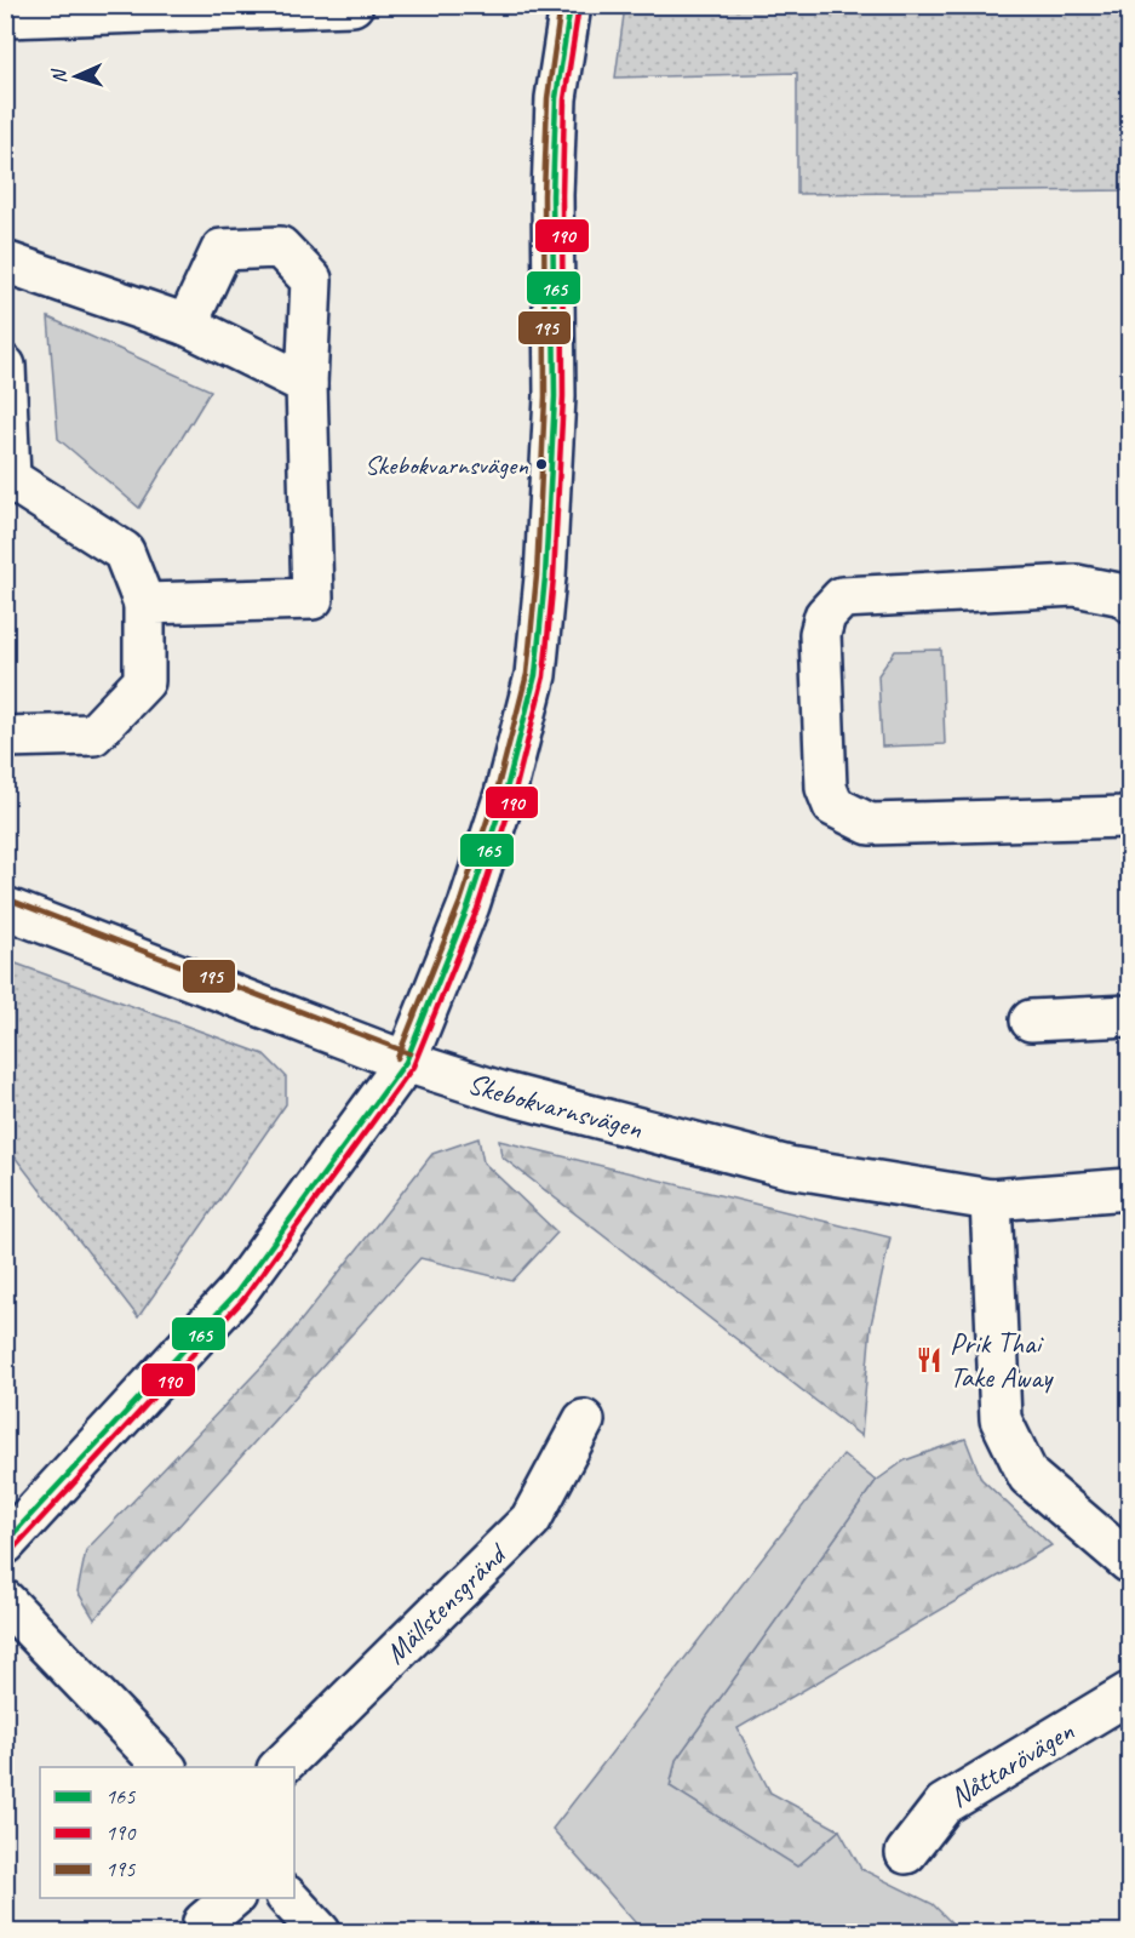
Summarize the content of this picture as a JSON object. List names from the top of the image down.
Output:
{
  "streets": {
    "street": ["Skebokvarnsvägen", "Mällstensgränd", "Nåttarövägen"]
  },
  "places": {
    "other": ["Skebokvarnsvägen"],
    "restaurant": ["Prik Thai Take Away"]
  },
  "lines": ["transit line 165", "transit line 195", "transit line 190"],
  "legend": ["165", "190", "195"],
  "north": "left"
}
